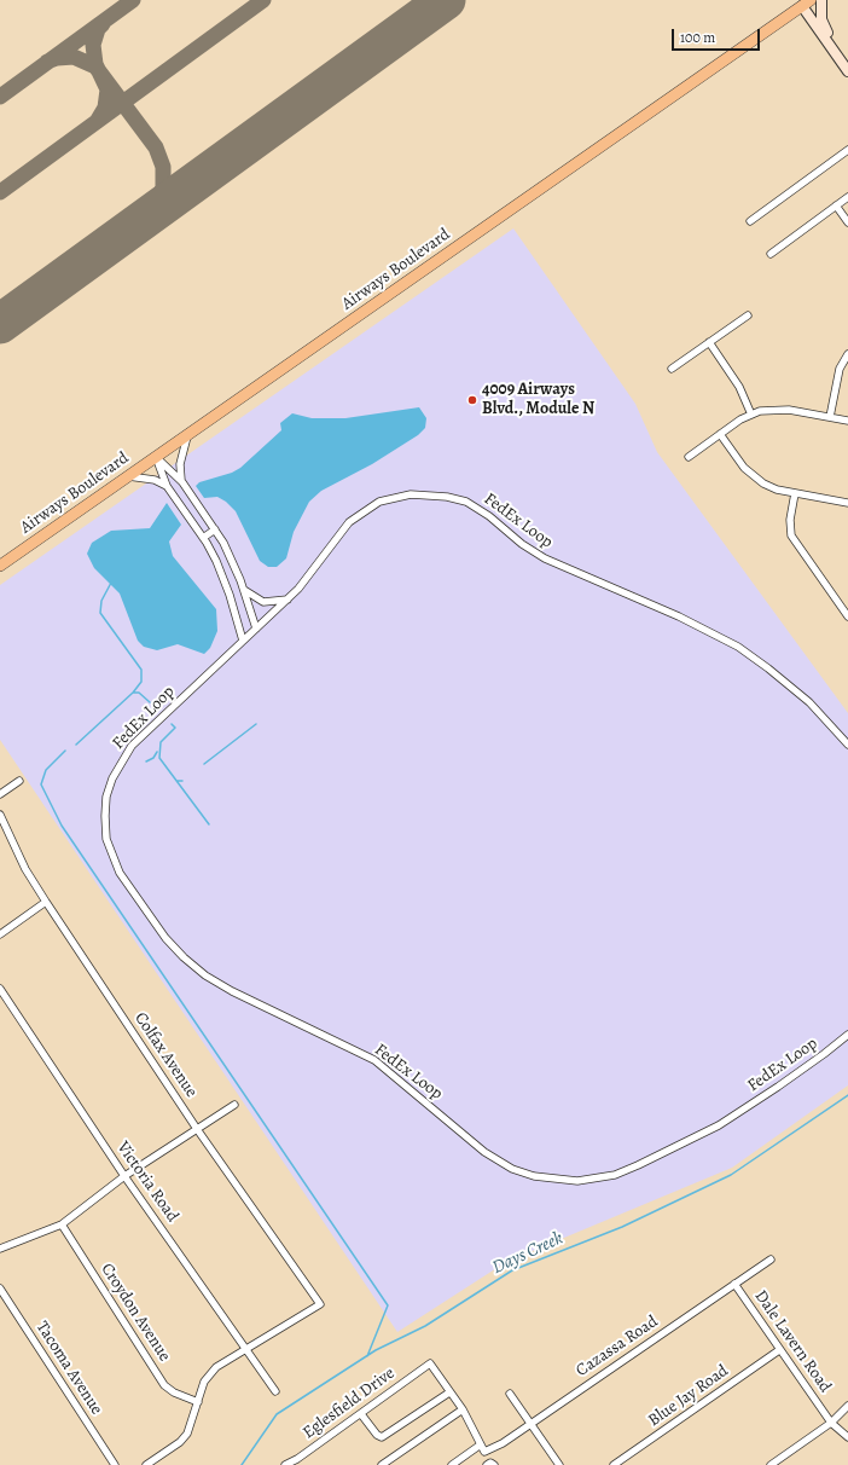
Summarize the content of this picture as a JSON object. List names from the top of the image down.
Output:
{
  "streets": {
    "main road": ["Airways Boulevard"],
    "street": [
      "FedEx Loop",
      "Colfax Avenue",
      "Victoria Road",
      "Croydon Avenue",
      "Dale Lavern Road",
      "Cazassa Road",
      "Tacoma Avenue",
      "Blue Jay Road",
      "Eglesfield Drive"
    ]
  },
  "crossings": [
    ["Colfax Avenue", "Victoria Road"],
    ["Dale Lavern Road", "Cazassa Road"],
    ["Dale Lavern Road", "Blue Jay Road"]
  ],
  "water": ["Days Creek"],
  "places": ["4009 Airways Blvd., Module N"],
  "scale_bar": "100 m"
}
